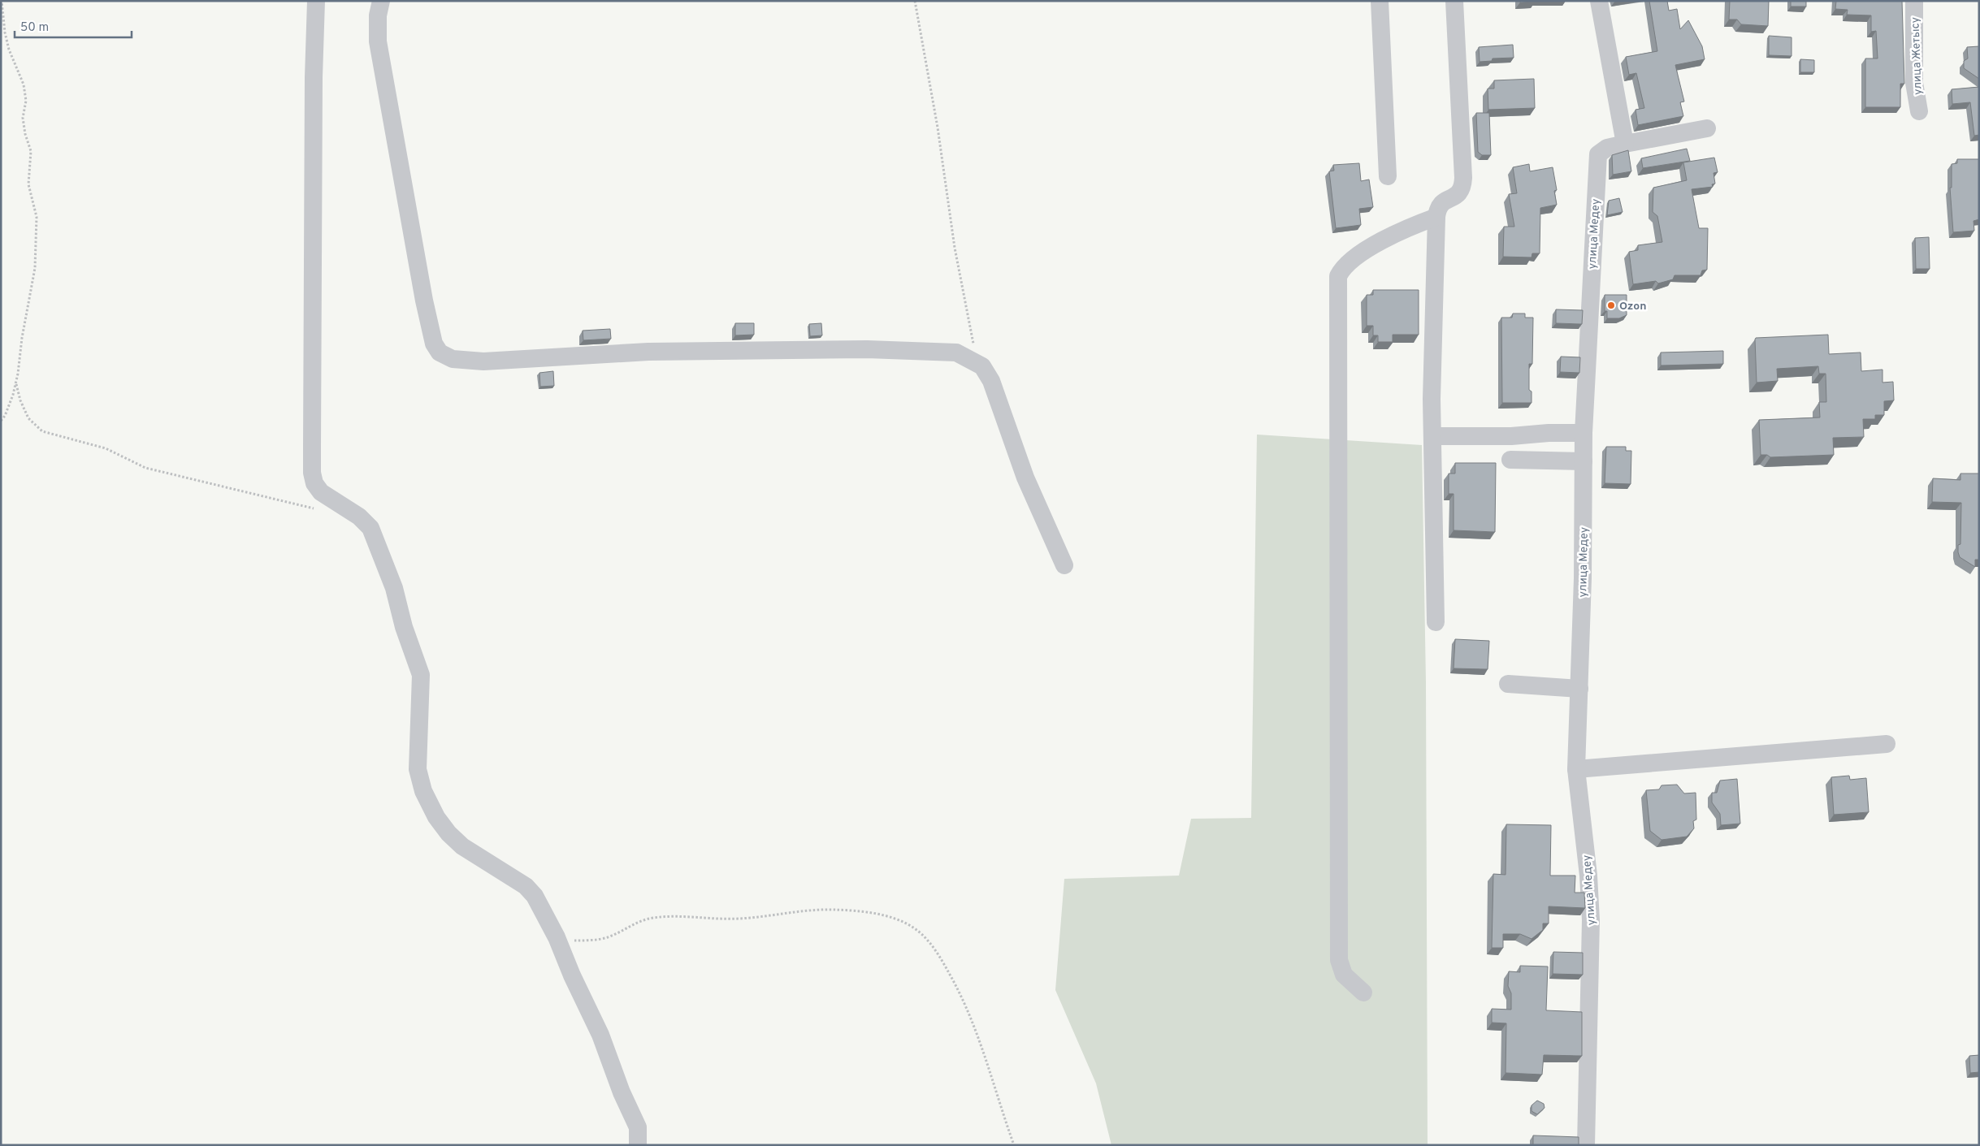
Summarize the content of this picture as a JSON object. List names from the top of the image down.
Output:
{
  "streets": {
    "street": ["улица Жетысу", "улица Медеу"]
  },
  "places": ["Ozon"],
  "scale_bar": "50 m"
}
